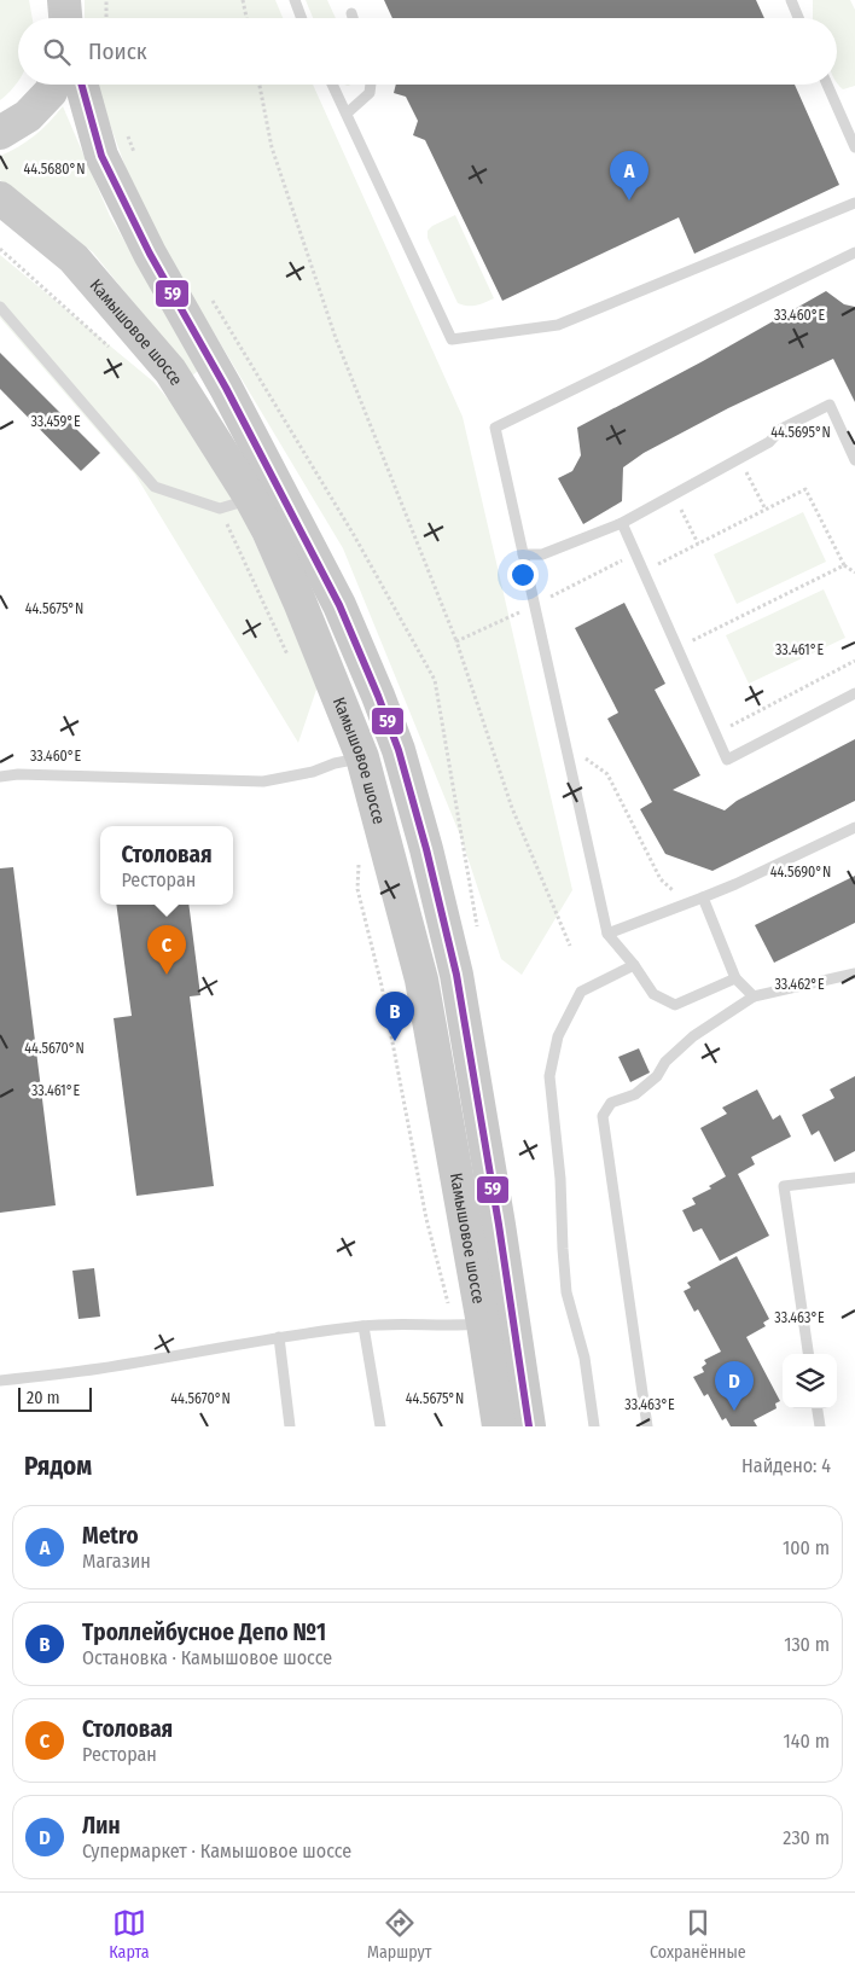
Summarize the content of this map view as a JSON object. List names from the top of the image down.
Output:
{
  "streets": {
    "main road": ["Камышовое шоссе"]
  },
  "lines": ["transit line 59"],
  "scale_bar": "20 m",
  "page": {
    "search": "Поиск",
    "pins": [
      "A",
      "C",
      "B",
      "D"
    ],
    "popup": ["Столовая", "Ресторан"],
    "scale": "20 m",
    "heading": ["Рядом", "Найдено: 4"],
    "list": [
      {
        "mark": "A",
        "name": "Metro",
        "note": "Магазин",
        "value": "100 m"
      },
      {
        "mark": "B",
        "name": "Троллейбусное Депо №1",
        "note": "Остановка · Камышовое шоссе",
        "value": "130 m"
      },
      {
        "mark": "C",
        "name": "Столовая",
        "note": "Ресторан",
        "value": "140 m"
      },
      {
        "mark": "D",
        "name": "Лин",
        "note": "Супермаркет · Камышовое шоссе",
        "value": "230 m"
      }
    ],
    "nav": ["Карта", "Маршрут", "Сохранённые"]
  },
  "coordinates": [
    "44.5680°N",
    "33.460°E",
    "33.459°E",
    "44.5695°N",
    "44.5675°N",
    "33.461°E",
    "44.5690°N",
    "33.462°E",
    "44.5670°N",
    "33.463°E"
  ]
}
